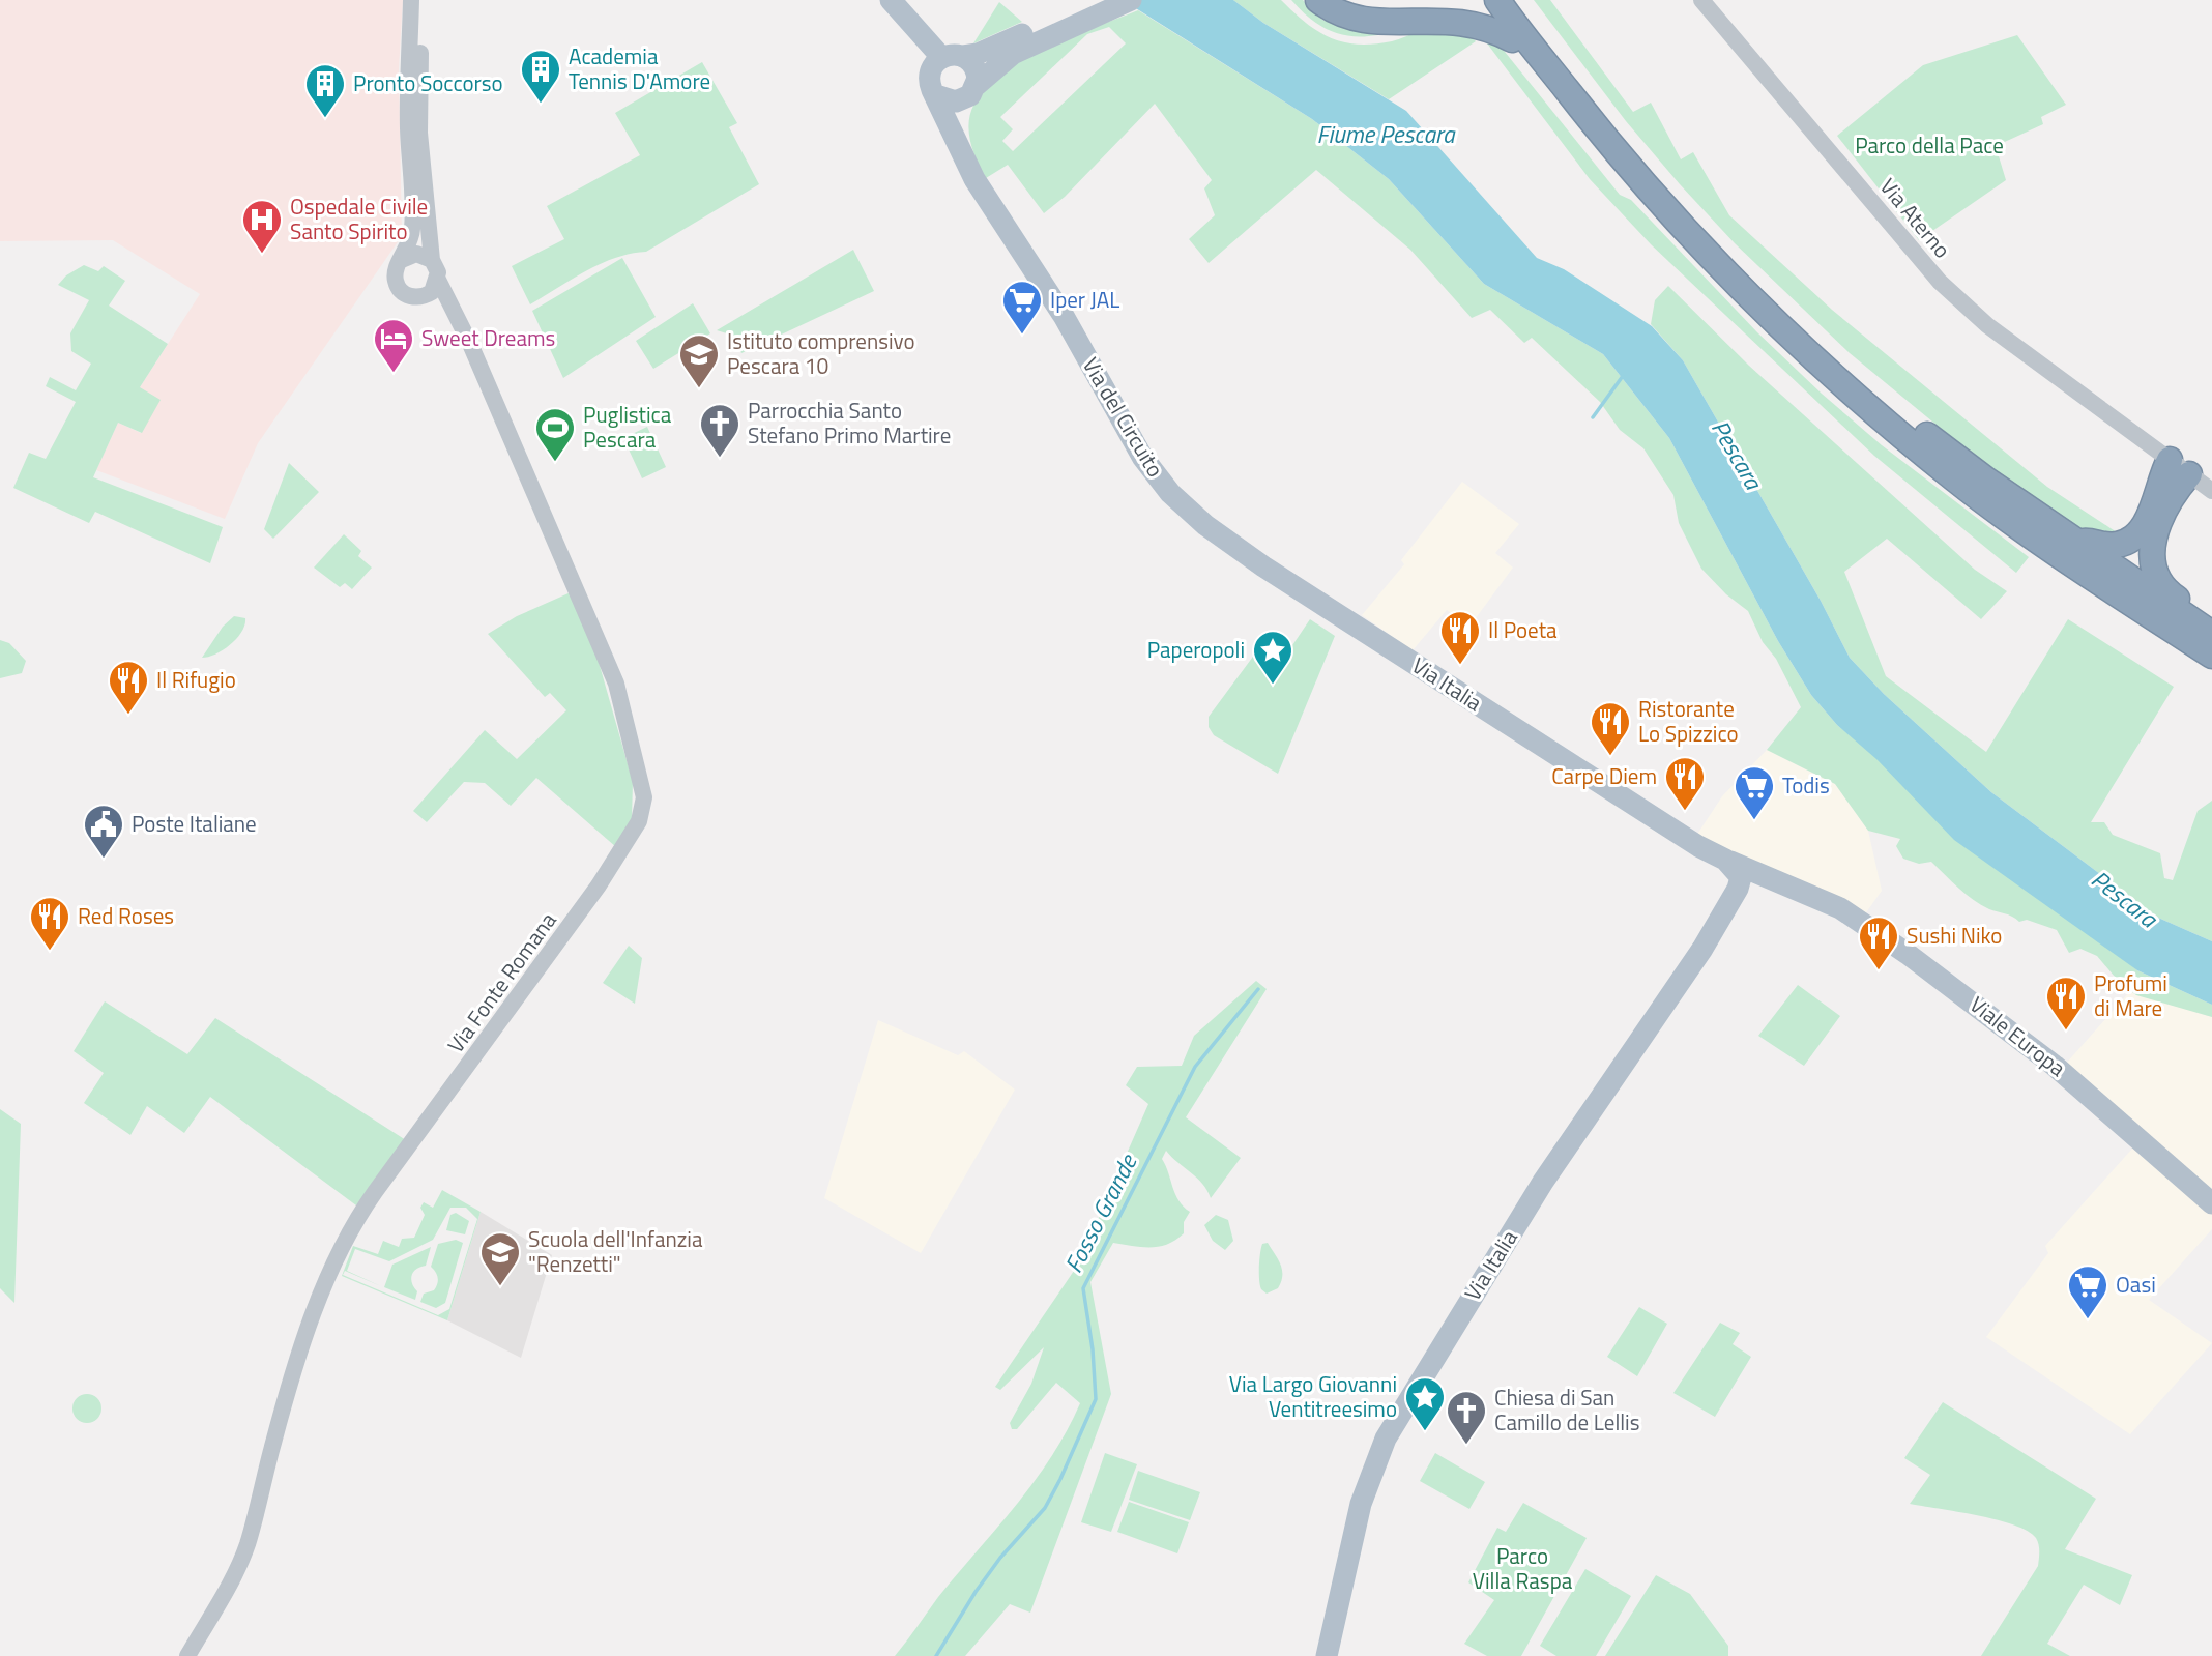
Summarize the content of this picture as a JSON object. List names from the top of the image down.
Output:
{
  "streets": {
    "main road": ["Via del Circuito", "Via Italia", "Viale Europa"],
    "street": ["Via Aterno", "Via Fonte Romana"]
  },
  "crossings": [
    ["Via del Circuito", "Via Italia"],
    ["Via Italia", "Viale Europa"]
  ],
  "water": ["Fiume Pescara", "Pescara", "Fosso Grande"],
  "parks": ["Parco della Pace", "Parco Villa Raspa"],
  "places": {
    "building": ["Academia Tennis D'Amore", "Pronto Soccorso"],
    "hospital": ["Ospedale Civile Santo Spirito"],
    "supermarket": ["Iper JAL", "Todis", "Oasi"],
    "hotel": ["Sweet Dreams"],
    "school or university": ["Istituto comprensivo Pescara 10", "Scuola dell'Infanzia \"Renzetti\""],
    "church": ["Parrocchia Santo Stefano Primo Martire", "Chiesa di San Camillo de Lellis"],
    "sports": ["Puglistica Pescara"],
    "restaurant": [
      "Il Poeta",
      "Il Rifugio",
      "Ristorante Lo Spizzico",
      "Carpe Diem",
      "Red Roses",
      "Sushi Niko",
      "Profumi di Mare"
    ],
    "place": ["Paperopoli", "Via Largo Giovanni Ventitreesimo"],
    "public building": ["Poste Italiane"]
  }
}
